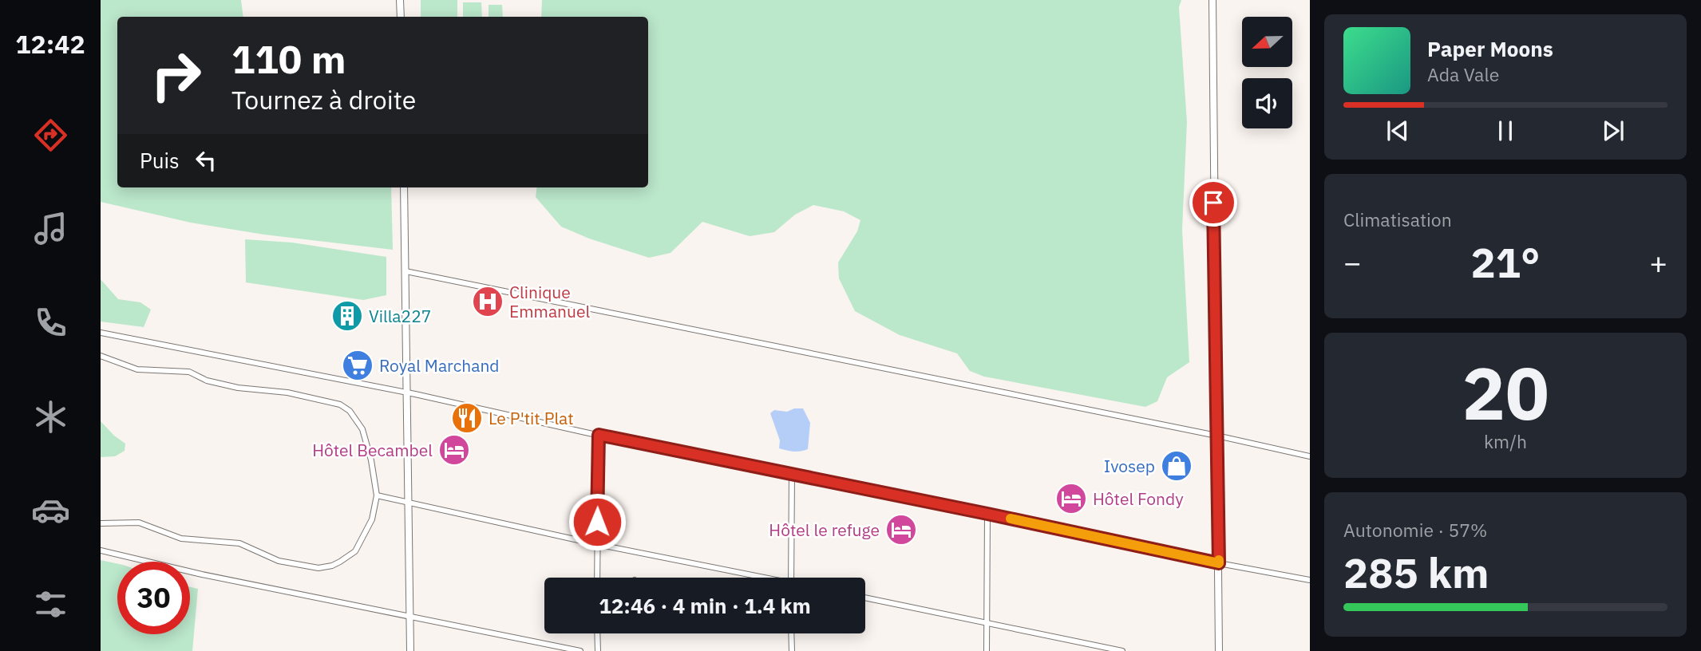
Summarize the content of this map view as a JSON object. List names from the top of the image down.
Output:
{
  "places": {
    "hospital": ["Clinique Emmanuel"],
    "building": ["Villa227"],
    "supermarket": ["Royal Marchand"],
    "restaurant": ["Le P'tit Plat"],
    "hotel": ["Hôtel Becambel", "Hôtel Fondy", "Hôtel le refuge"],
    "shop": ["Ivosep"]
  },
  "north": "left",
  "page": {
    "tabs": "12:42",
    "turn": ["110 m", "Tournez à droite"],
    "song": ["Paper Moons", "Ada Vale"],
    "then": "Puis",
    "tile": [
      "Climatisation",
      ["20", "km/h"],
      ["Autonomie · 57%", "285 km"]
    ],
    "heat": ["−", "21°", "+"],
    "limit": "30",
    "trip": "12:46 · 4 min · 1.4 km"
  }
}
